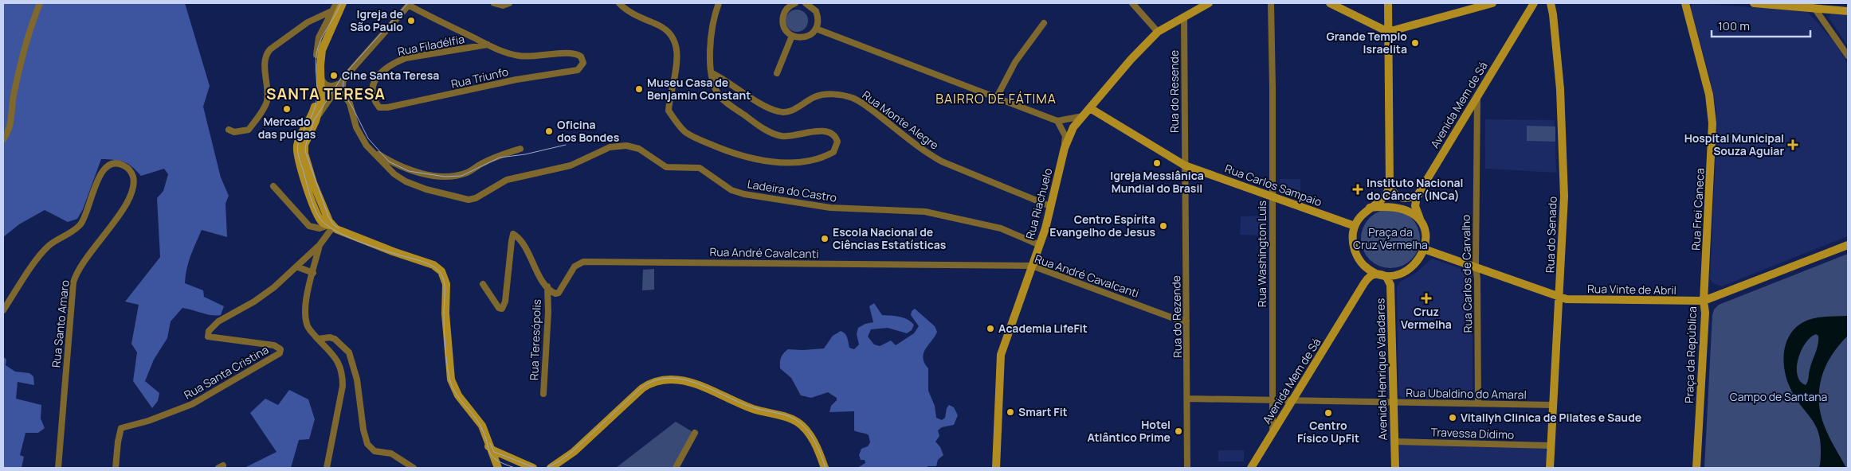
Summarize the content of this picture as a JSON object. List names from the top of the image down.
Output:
{
  "streets": {
    "street": [
      "Rua Filadélfia",
      "Rua Triunfo",
      "Rua do Resende",
      "Avenida Mem de Sá",
      "Rua Monte Alegre",
      "Rua Carlos Sampaio",
      "Ladeira do Castro",
      "Rua Riachuelo",
      "Rua Frei Caneca",
      "Rua do Senado",
      "Rua André Cavalcanti",
      "Rua Washington Luis",
      "Rua Carlos de Carvalho",
      "Rua Vinte de Abril",
      "Rua do Rezende",
      "Rua Santo Amaro",
      "Rua Teresópolis",
      "Praça da República",
      "Avenida Henrique Valadares",
      "Rua Santa Cristina",
      "Rua Ubaldino do Amaral",
      "Travessa Dídimo"
    ]
  },
  "crossings": [
    ["Rua Filadélfia", "Rua Triunfo"],
    ["Rua do Resende", "Rua Carlos Sampaio"],
    ["Rua do Resende", "Rua Riachuelo"],
    ["Rua do Resende", "Rua do Rezende"],
    ["Avenida Mem de Sá", "Rua Carlos Sampaio"],
    ["Avenida Mem de Sá", "Rua Washington Luis"],
    ["Avenida Mem de Sá", "Rua Carlos de Carvalho"],
    ["Avenida Mem de Sá", "Avenida Henrique Valadares"],
    ["Avenida Mem de Sá", "Rua Ubaldino do Amaral"],
    ["Rua Monte Alegre", "Rua Riachuelo"],
    ["Rua Carlos Sampaio", "Rua Riachuelo"],
    ["Rua Carlos Sampaio", "Rua Washington Luis"],
    ["Rua Carlos Sampaio", "Rua do Rezende"],
    ["Rua Carlos Sampaio", "Avenida Henrique Valadares"],
    ["Ladeira do Castro", "Rua Riachuelo"],
    ["Rua Riachuelo", "Rua André Cavalcanti"],
    ["Rua Frei Caneca", "Rua Vinte de Abril"],
    ["Rua Frei Caneca", "Praça da República"],
    ["Rua do Senado", "Rua Vinte de Abril"],
    ["Rua do Senado", "Rua Ubaldino do Amaral"],
    ["Rua do Senado", "Travessa Dídimo"],
    ["Rua André Cavalcanti", "Rua do Rezende"],
    ["Rua André Cavalcanti", "Rua Teresópolis"],
    ["Rua Washington Luis", "Rua Ubaldino do Amaral"],
    ["Rua Carlos de Carvalho", "Rua Ubaldino do Amaral"],
    ["Rua Vinte de Abril", "Praça da República"],
    ["Rua do Rezende", "Rua Ubaldino do Amaral"],
    ["Avenida Henrique Valadares", "Rua Ubaldino do Amaral"],
    ["Avenida Henrique Valadares", "Travessa Dídimo"]
  ],
  "districts": ["SANTA TERESA", "BAIRRO DE FÁTIMA"],
  "parks": ["Praça da Cruz Vermelha", "Campo de Santana"],
  "places": {
    "other": [
      "Igreja de São Paulo",
      "Grande Templo Israelita",
      "Cine Santa Teresa",
      "Museu Casa de Benjamin Constant",
      "Mercado das pulgas",
      "Oficina dos Bondes",
      "Igreja Messiânica Mundial do Brasil",
      "Centro Espírita Evangelho de Jesus",
      "Escola Nacional de Ciências Estatísticas",
      "Academia LifeFit",
      "Smart Fit",
      "Centro Físico UpFit",
      "Vitallyh Clinica de Pilates e Saude",
      "Hotel Atlântico Prime"
    ],
    "health": ["Hospital Municipal Souza Aguiar", "Instituto Nacional do Câncer (INCa)", "Cruz Vermelha"]
  },
  "scale_bar": "100 m"
}
